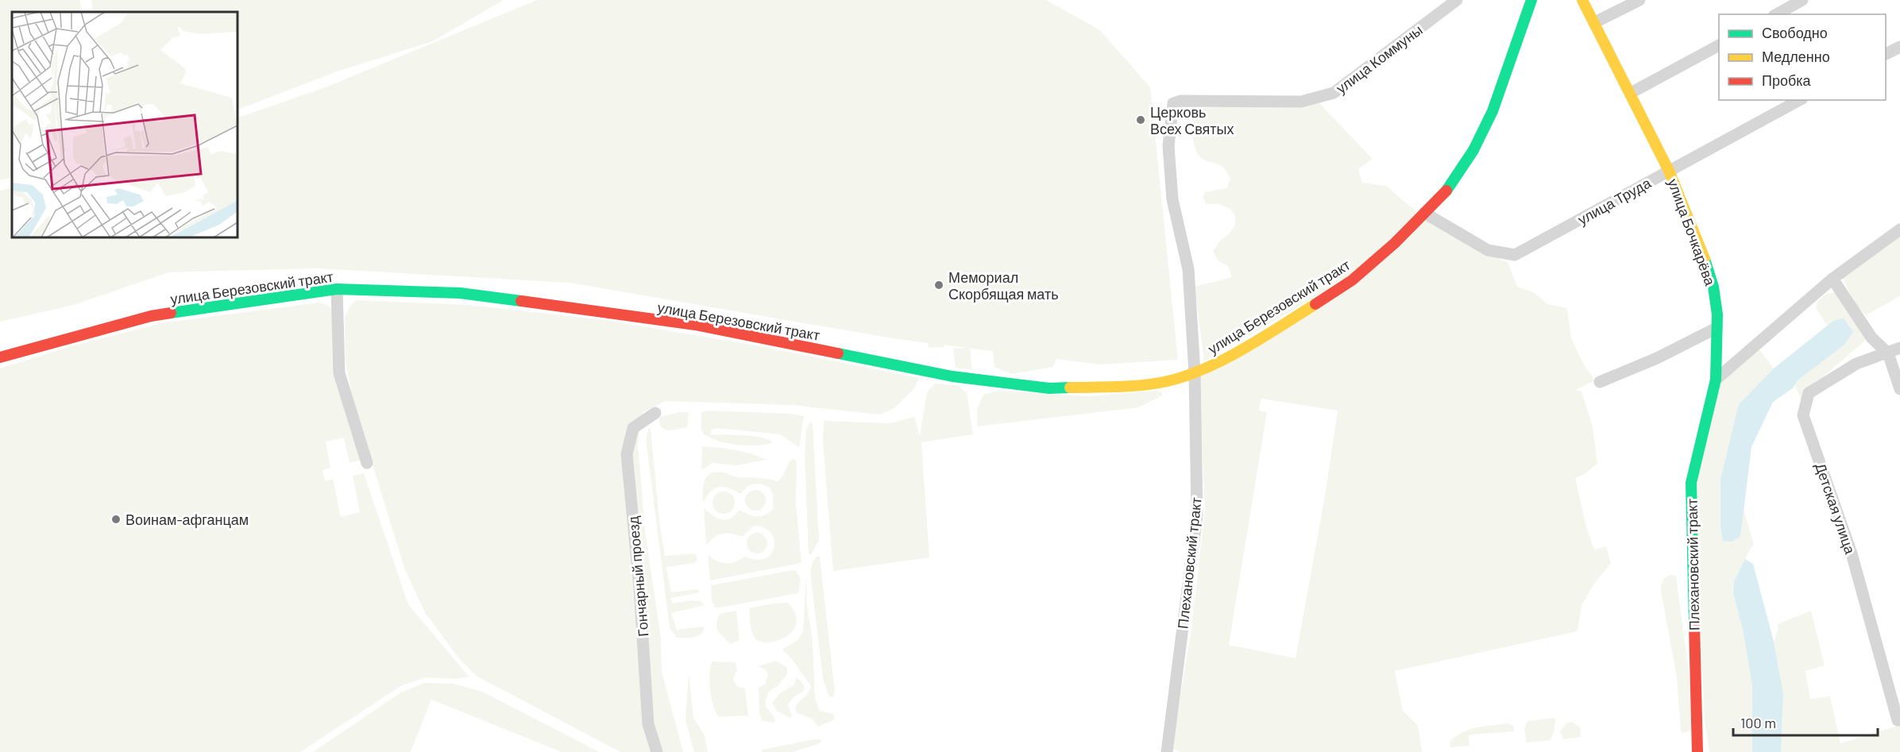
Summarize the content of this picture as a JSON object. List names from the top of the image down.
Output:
{
  "streets": {
    "main road": ["улица Бочкарёва", "улица Березовский тракт", "Плехановский тракт"],
    "street": [
      "улица Коммуны",
      "улица Труда",
      "Детская улица",
      "Гончарный проезд"
    ]
  },
  "crossings": [
    ["улица Коммуны", "Плехановский тракт"],
    ["улица Труда", "улица Бочкарёва"],
    ["улица Труда", "улица Березовский тракт"],
    ["улица Бочкарёва", "Плехановский тракт"],
    ["улица Березовский тракт", "Плехановский тракт"]
  ],
  "places": ["Церковь Всех Святых", "Мемориал Скорбящая мать", "Воинам-афганцам"],
  "legend": ["Свободно", "Медленно", "Пробка"],
  "scale_bar": "100 m"
}
